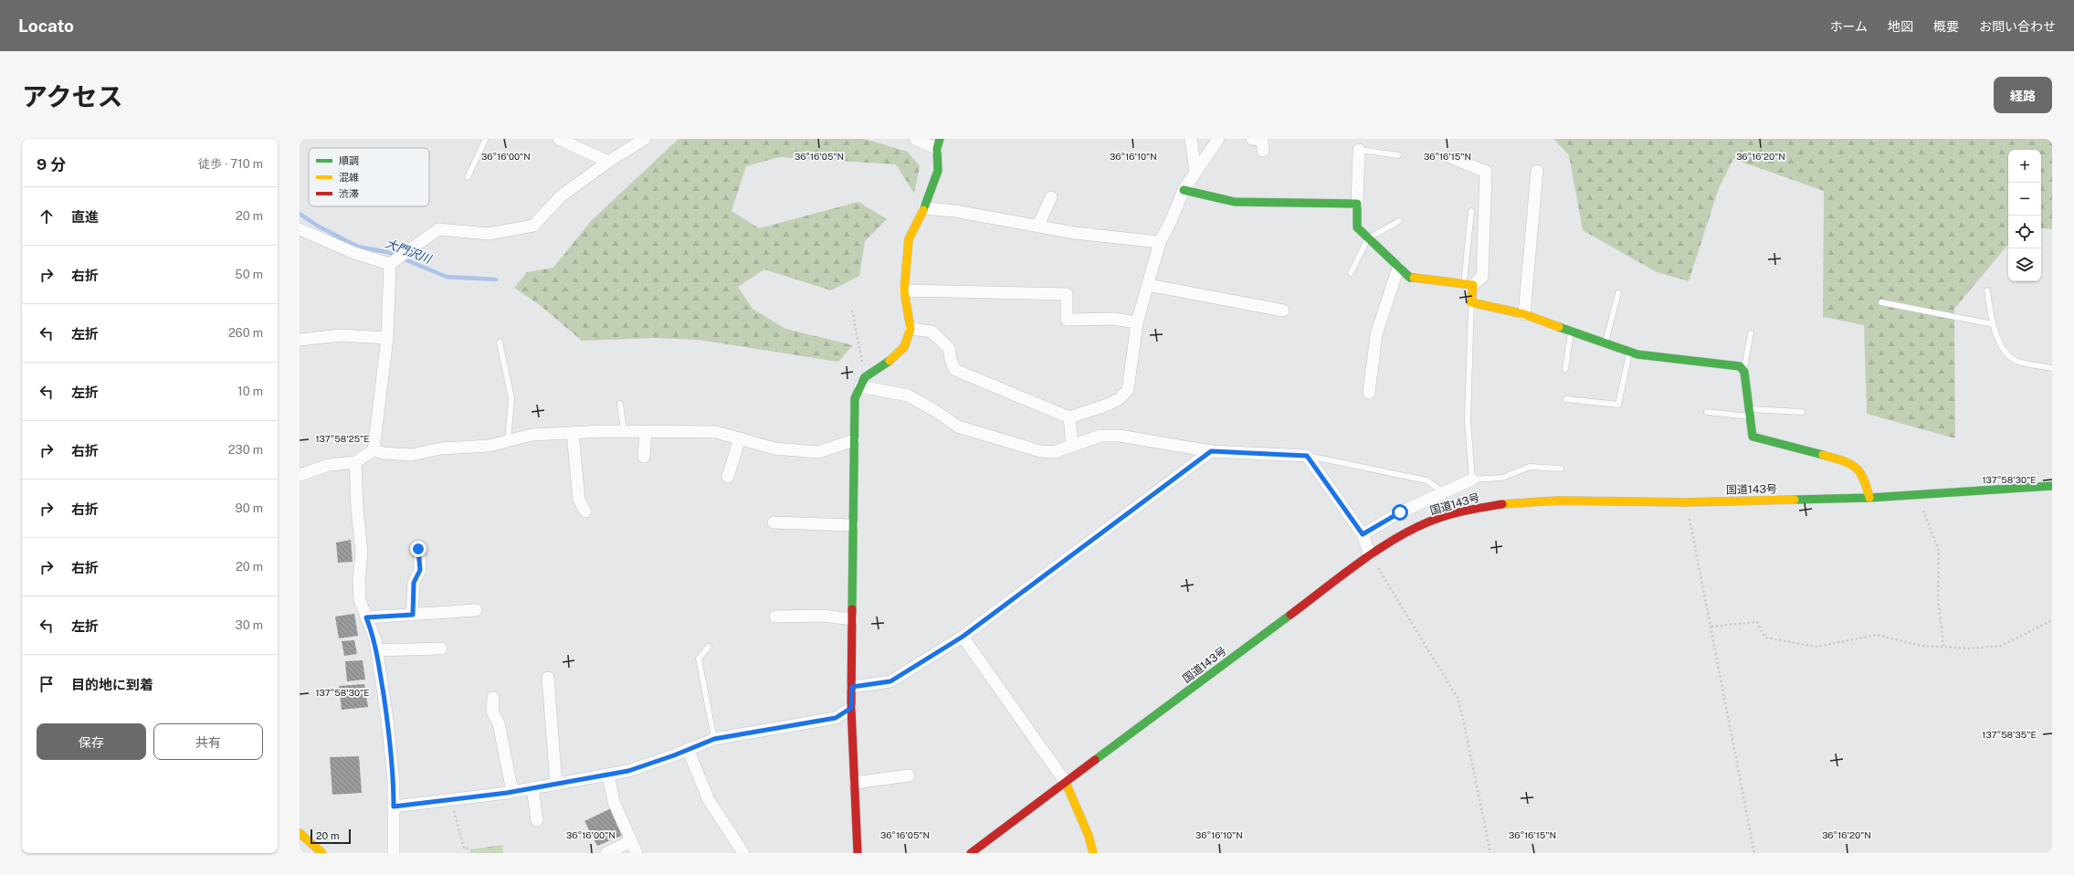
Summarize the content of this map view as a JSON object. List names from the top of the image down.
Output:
{
  "streets": {
    "main road": ["国道143号"]
  },
  "water": ["大門沢川"],
  "legend": ["順調", "混雑", "渋滞"],
  "scale_bar": "20 m",
  "page": {
    "header": "Locato",
    "nav": [
      "ホーム",
      "地図",
      "概要",
      "お問い合わせ"
    ],
    "title": "アクセス",
    "buttons": [
      "経路",
      ["保存", "共有"]
    ],
    "heading": ["9 分", "徒歩 · 710 m"],
    "map_buttons": ["+", "−"],
    "list": [
      ["直進", "20 m"],
      ["右折", "50 m"],
      ["左折", "260 m"],
      ["左折", "10 m"],
      ["右折", "230 m"],
      ["右折", "90 m"],
      ["右折", "20 m"],
      ["左折", "30 m"],
      "目的地に到着"
    ],
    "scale": "20 m"
  },
  "coordinates": [
    "36°16'00\"N",
    "36°16'05\"N",
    "36°16'10\"N",
    "36°16'15\"N",
    "36°16'20\"N",
    "137°58'25\"E",
    "137°58'30\"E",
    "137°58'35\"E"
  ]
}
